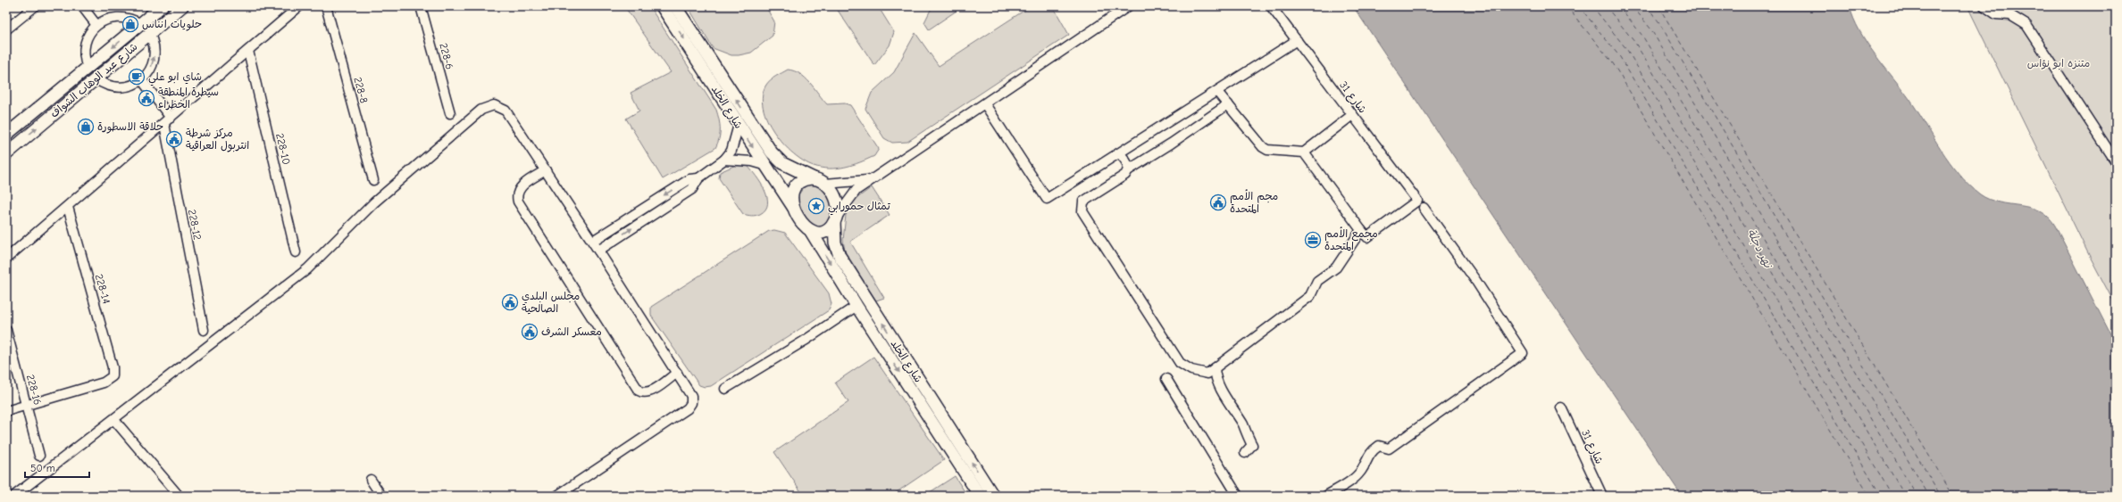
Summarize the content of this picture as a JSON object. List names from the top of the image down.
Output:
{
  "streets": {
    "main road": ["شارع عبد الوهاب الشواف", "شارع الخلد"],
    "street": [
      "228-6",
      "228-8",
      "شارع 31",
      "228-10",
      "228-12",
      "228-14",
      "228-16"
    ]
  },
  "crossings": [
    ["228-14", "228-16"]
  ],
  "water": ["نهر دجلة"],
  "parks": ["متنزه ابو نؤاس"],
  "places": {
    "shop": ["حلويات انناس", "حلاقة الاسطورة"],
    "cafe": ["شاي ابو علي"],
    "public building": [
      "سيطرة المنطقة الخظراء",
      "مركز شرطة انتربول العراقية",
      "مجم الأمم المتحدة",
      "مجلس البلدي الصالحية",
      "معسكر الشرف"
    ],
    "place": ["تمثال حمورابي"],
    "office": ["مجمع الأمم المتحدة"]
  },
  "scale_bar": "50 m"
}
